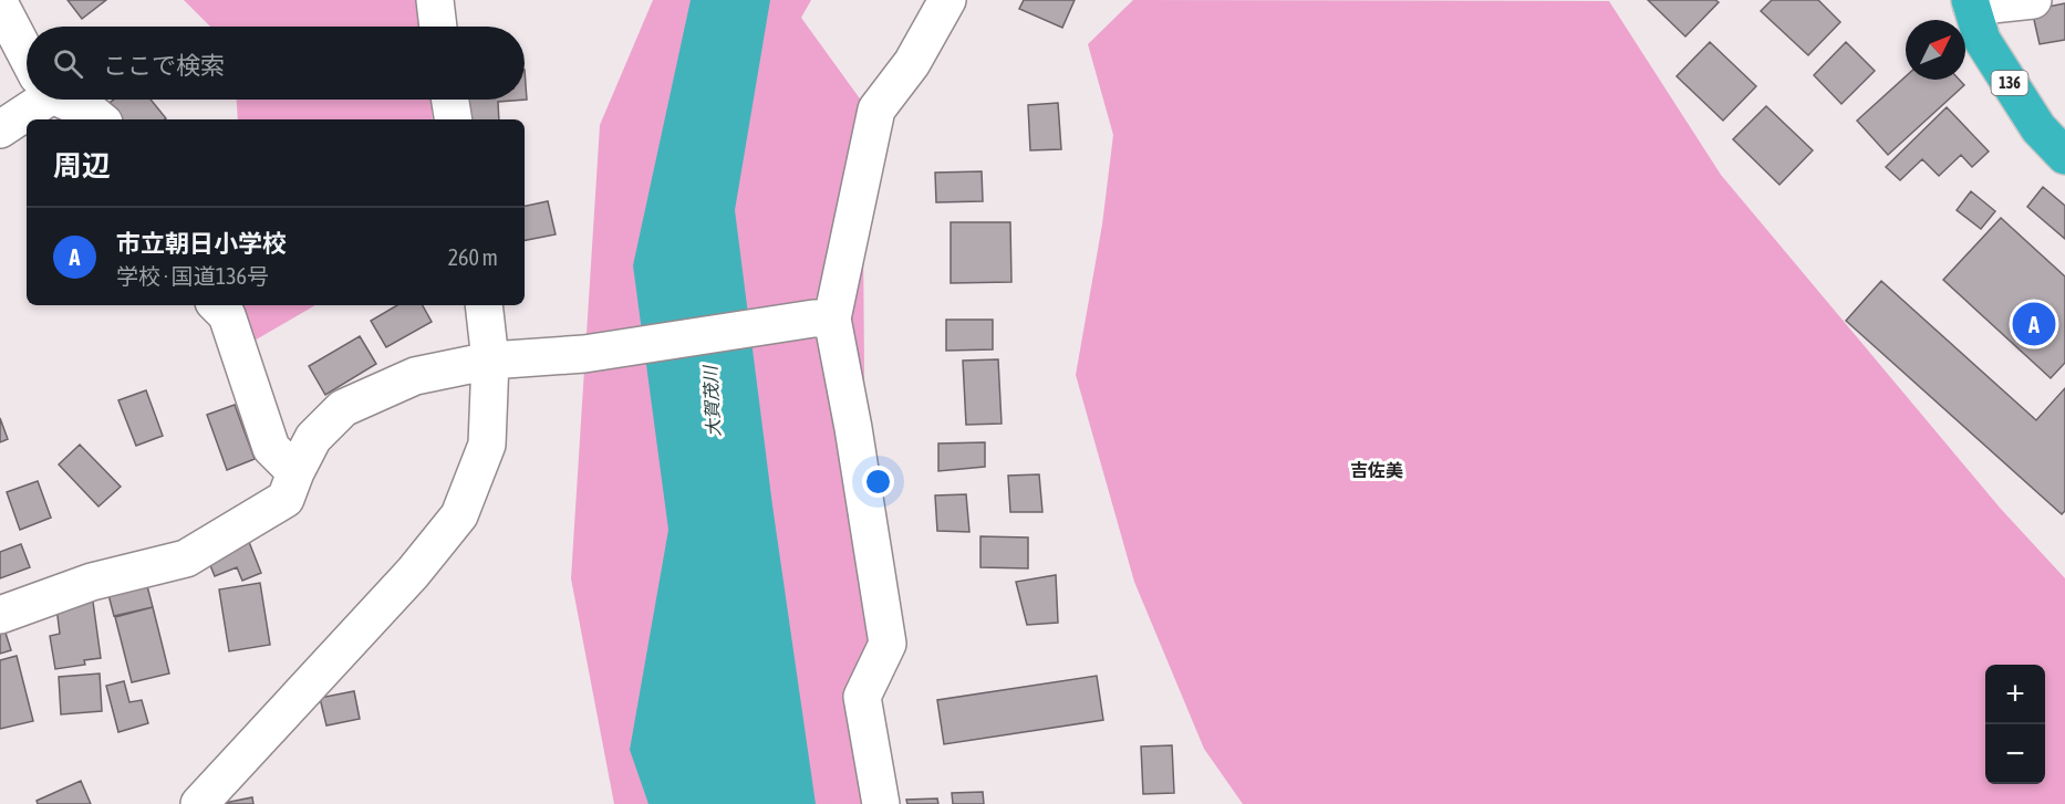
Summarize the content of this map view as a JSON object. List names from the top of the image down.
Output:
{
  "streets": {
    "highway": ["136"]
  },
  "districts": ["吉佐美"],
  "water": ["大賀茂川"],
  "north": "top right",
  "page": {
    "search": "ここで検索",
    "heading": "周辺",
    "list": [
      {
        "mark": "A",
        "name": "市立朝日小学校",
        "note": "学校 · 国道136号",
        "value": "260 m"
      }
    ],
    "pins": "A",
    "map_buttons": ["+", "−"]
  }
}
